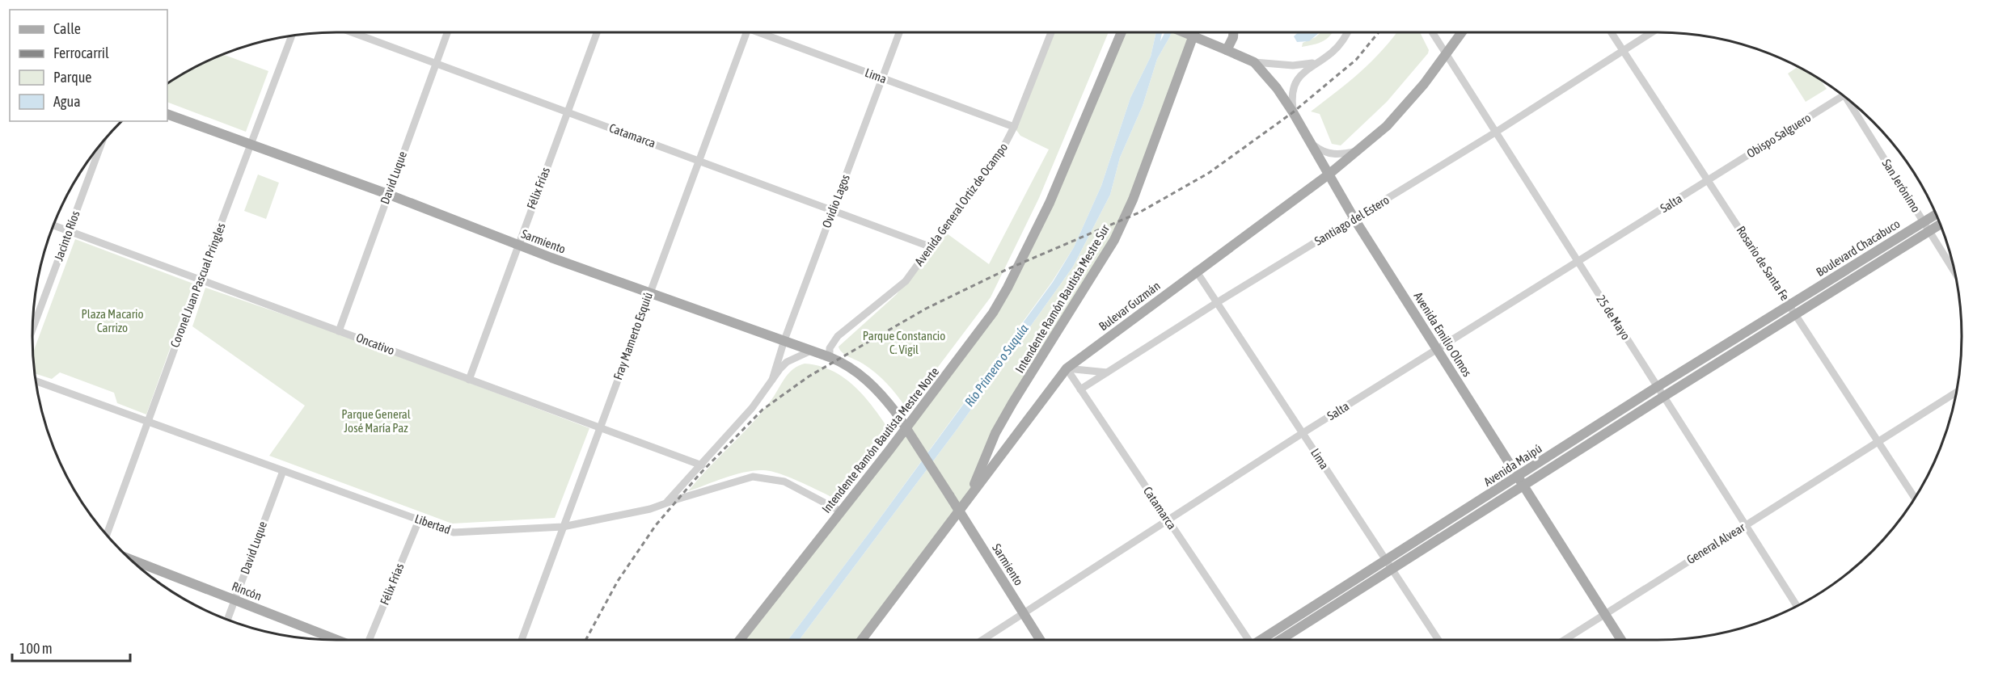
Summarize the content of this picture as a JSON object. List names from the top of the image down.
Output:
{
  "streets": {
    "main road": [
      "Sarmiento",
      "Boulevard Chacabuco",
      "Intendente Ramón Bautista Mestre Sur",
      "Bulevar Guzmán",
      "Avenida Emilio Olmos",
      "Intendente Ramón Bautista Mestre Norte",
      "Avenida Maipú",
      "Rincón"
    ],
    "street": [
      "Lima",
      "Catamarca",
      "Obispo Salguero",
      "David Luque",
      "San Jerónimo",
      "Félix Frías",
      "Ovidio Lagos",
      "Salta",
      "Avenida General Ortiz de Ocampo",
      "Santiago del Estero",
      "Jacinto Ríos",
      "Rosario de Santa Fe",
      "Coronel Juan Pascual Pringles",
      "25 de Mayo",
      "Fray Mamerto Esquiú",
      "Oncativo",
      "Libertad",
      "General Alvear"
    ]
  },
  "crossings": [
    ["Lima", "Ovidio Lagos"],
    ["Lima", "Salta"],
    ["Lima", "Avenida General Ortiz de Ocampo"],
    ["Lima", "Santiago del Estero"],
    ["Lima", "Bulevar Guzmán"],
    ["Lima", "Avenida Maipú"],
    ["Catamarca", "David Luque"],
    ["Catamarca", "Félix Frías"],
    ["Catamarca", "Ovidio Lagos"],
    ["Catamarca", "Salta"],
    ["Catamarca", "Avenida General Ortiz de Ocampo"],
    ["Catamarca", "Santiago del Estero"],
    ["Catamarca", "Bulevar Guzmán"],
    ["Catamarca", "Fray Mamerto Esquiú"],
    ["Obispo Salguero", "Salta"],
    ["Obispo Salguero", "Rosario de Santa Fe"],
    ["David Luque", "Sarmiento"],
    ["David Luque", "Oncativo"],
    ["David Luque", "Libertad"],
    ["David Luque", "Rincón"],
    ["San Jerónimo", "Boulevard Chacabuco"],
    ["Félix Frías", "Sarmiento"],
    ["Félix Frías", "Oncativo"],
    ["Félix Frías", "Libertad"],
    ["Ovidio Lagos", "Sarmiento"],
    ["Ovidio Lagos", "Oncativo"],
    ["Ovidio Lagos", "Libertad"],
    ["Salta", "Sarmiento"],
    ["Salta", "Rosario de Santa Fe"],
    ["Salta", "25 de Mayo"],
    ["Salta", "Avenida Emilio Olmos"],
    ["Avenida General Ortiz de Ocampo", "Sarmiento"],
    ["Santiago del Estero", "Rosario de Santa Fe"],
    ["Santiago del Estero", "25 de Mayo"],
    ["Santiago del Estero", "Avenida Emilio Olmos"],
    ["Jacinto Ríos", "Oncativo"],
    ["Sarmiento", "Coronel Juan Pascual Pringles"],
    ["Sarmiento", "Bulevar Guzmán"],
    ["Sarmiento", "Fray Mamerto Esquiú"],
    ["Boulevard Chacabuco", "Rosario de Santa Fe"],
    ["Boulevard Chacabuco", "Avenida Maipú"],
    ["Rosario de Santa Fe", "Avenida Maipú"],
    ["Rosario de Santa Fe", "General Alvear"],
    ["Coronel Juan Pascual Pringles", "Oncativo"],
    ["Coronel Juan Pascual Pringles", "Libertad"],
    ["Intendente Ramón Bautista Mestre Sur", "Bulevar Guzmán"],
    ["Bulevar Guzmán", "25 de Mayo"],
    ["Bulevar Guzmán", "Avenida Emilio Olmos"],
    ["25 de Mayo", "Avenida Maipú"],
    ["25 de Mayo", "General Alvear"],
    ["Avenida Emilio Olmos", "Avenida Maipú"],
    ["Avenida Emilio Olmos", "General Alvear"],
    ["Fray Mamerto Esquiú", "Oncativo"],
    ["Fray Mamerto Esquiú", "Libertad"],
    ["Intendente Ramón Bautista Mestre Norte", "Libertad"]
  ],
  "water": ["Río Primero o Suquía"],
  "parks": ["Plaza Macario Carrizo", "Parque Constancio C. Vigil", "Parque General José María Paz"],
  "legend": [
    "Calle",
    "Ferrocarril",
    "Parque",
    "Agua"
  ],
  "scale_bar": "100 m"
}
